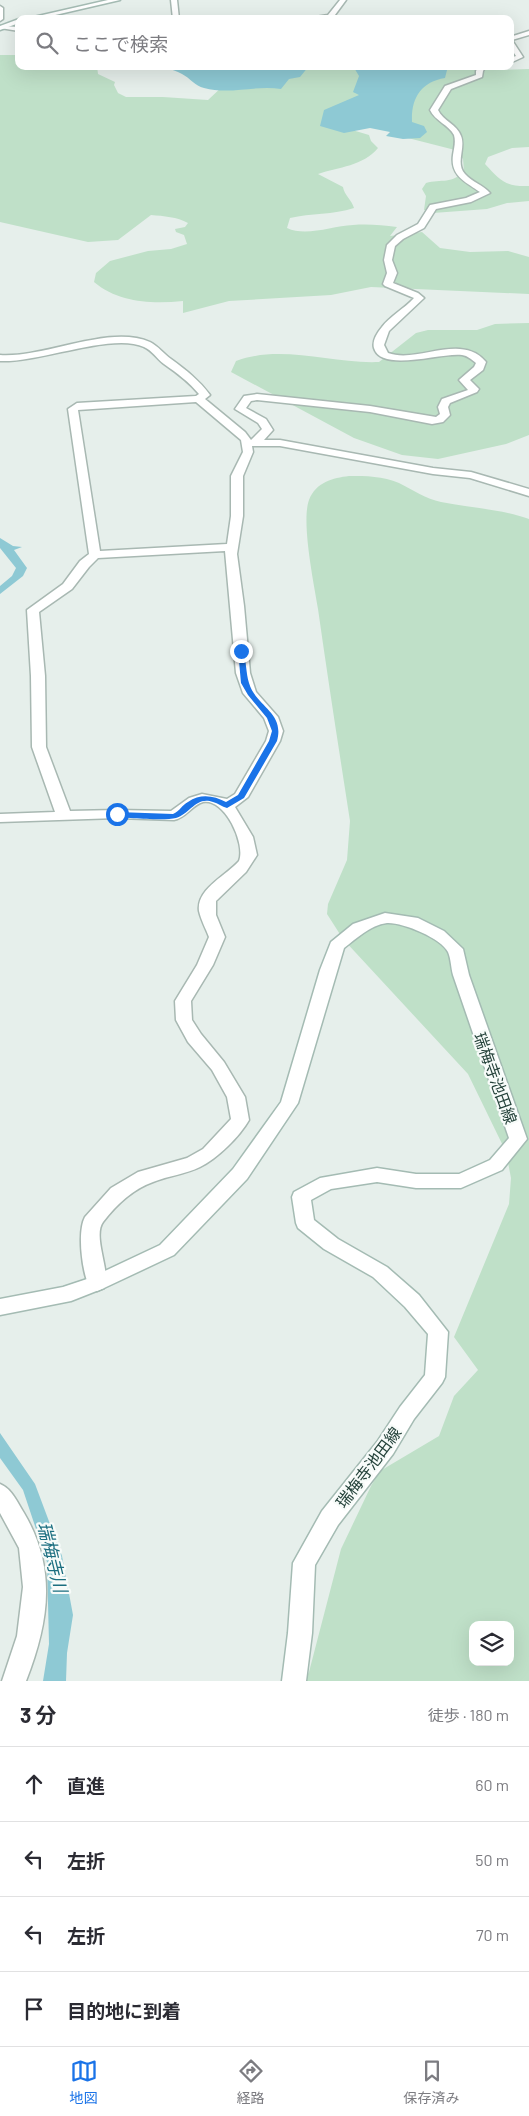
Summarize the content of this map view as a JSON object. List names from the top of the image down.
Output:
{
  "streets": {
    "street": ["瑞梅寺池田線"]
  },
  "water": ["瑞梅寺川"],
  "page": {
    "search": "ここで検索",
    "heading": ["3 分", "徒歩 · 180 m"],
    "list": [
      ["直進", "60 m"],
      ["左折", "50 m"],
      ["左折", "70 m"],
      "目的地に到着"
    ],
    "nav": ["地図", "経路", "保存済み"]
  }
}
